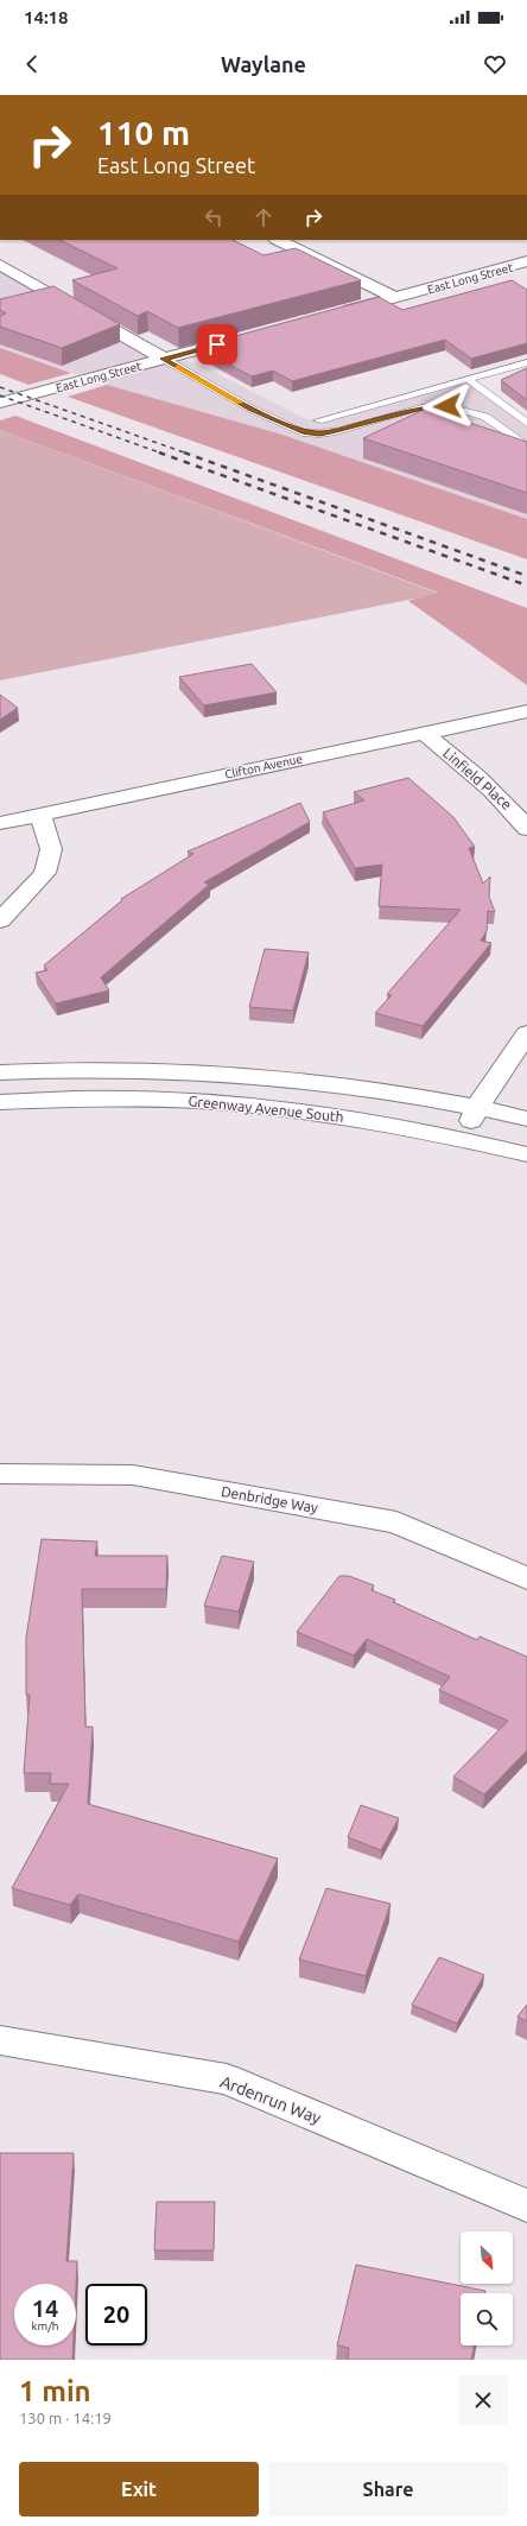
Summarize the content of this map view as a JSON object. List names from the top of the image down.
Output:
{
  "streets": {
    "street": [
      "East Long Street",
      "Clifton Avenue",
      "Linfield Place",
      "Greenway Avenue South",
      "Denbridge Way",
      "Ardenrun Way"
    ]
  },
  "crossings": [
    ["Clifton Avenue", "Linfield Place"]
  ],
  "north": "bottom right",
  "page": {
    "status": "14:18",
    "header": "Waylane",
    "turn": ["110 m", "East Long Street"],
    "speed": "14 km/h",
    "limit": "20",
    "heading": ["1 min", "130 m · 14:19"],
    "buttons": ["Exit", "Share"]
  }
}
